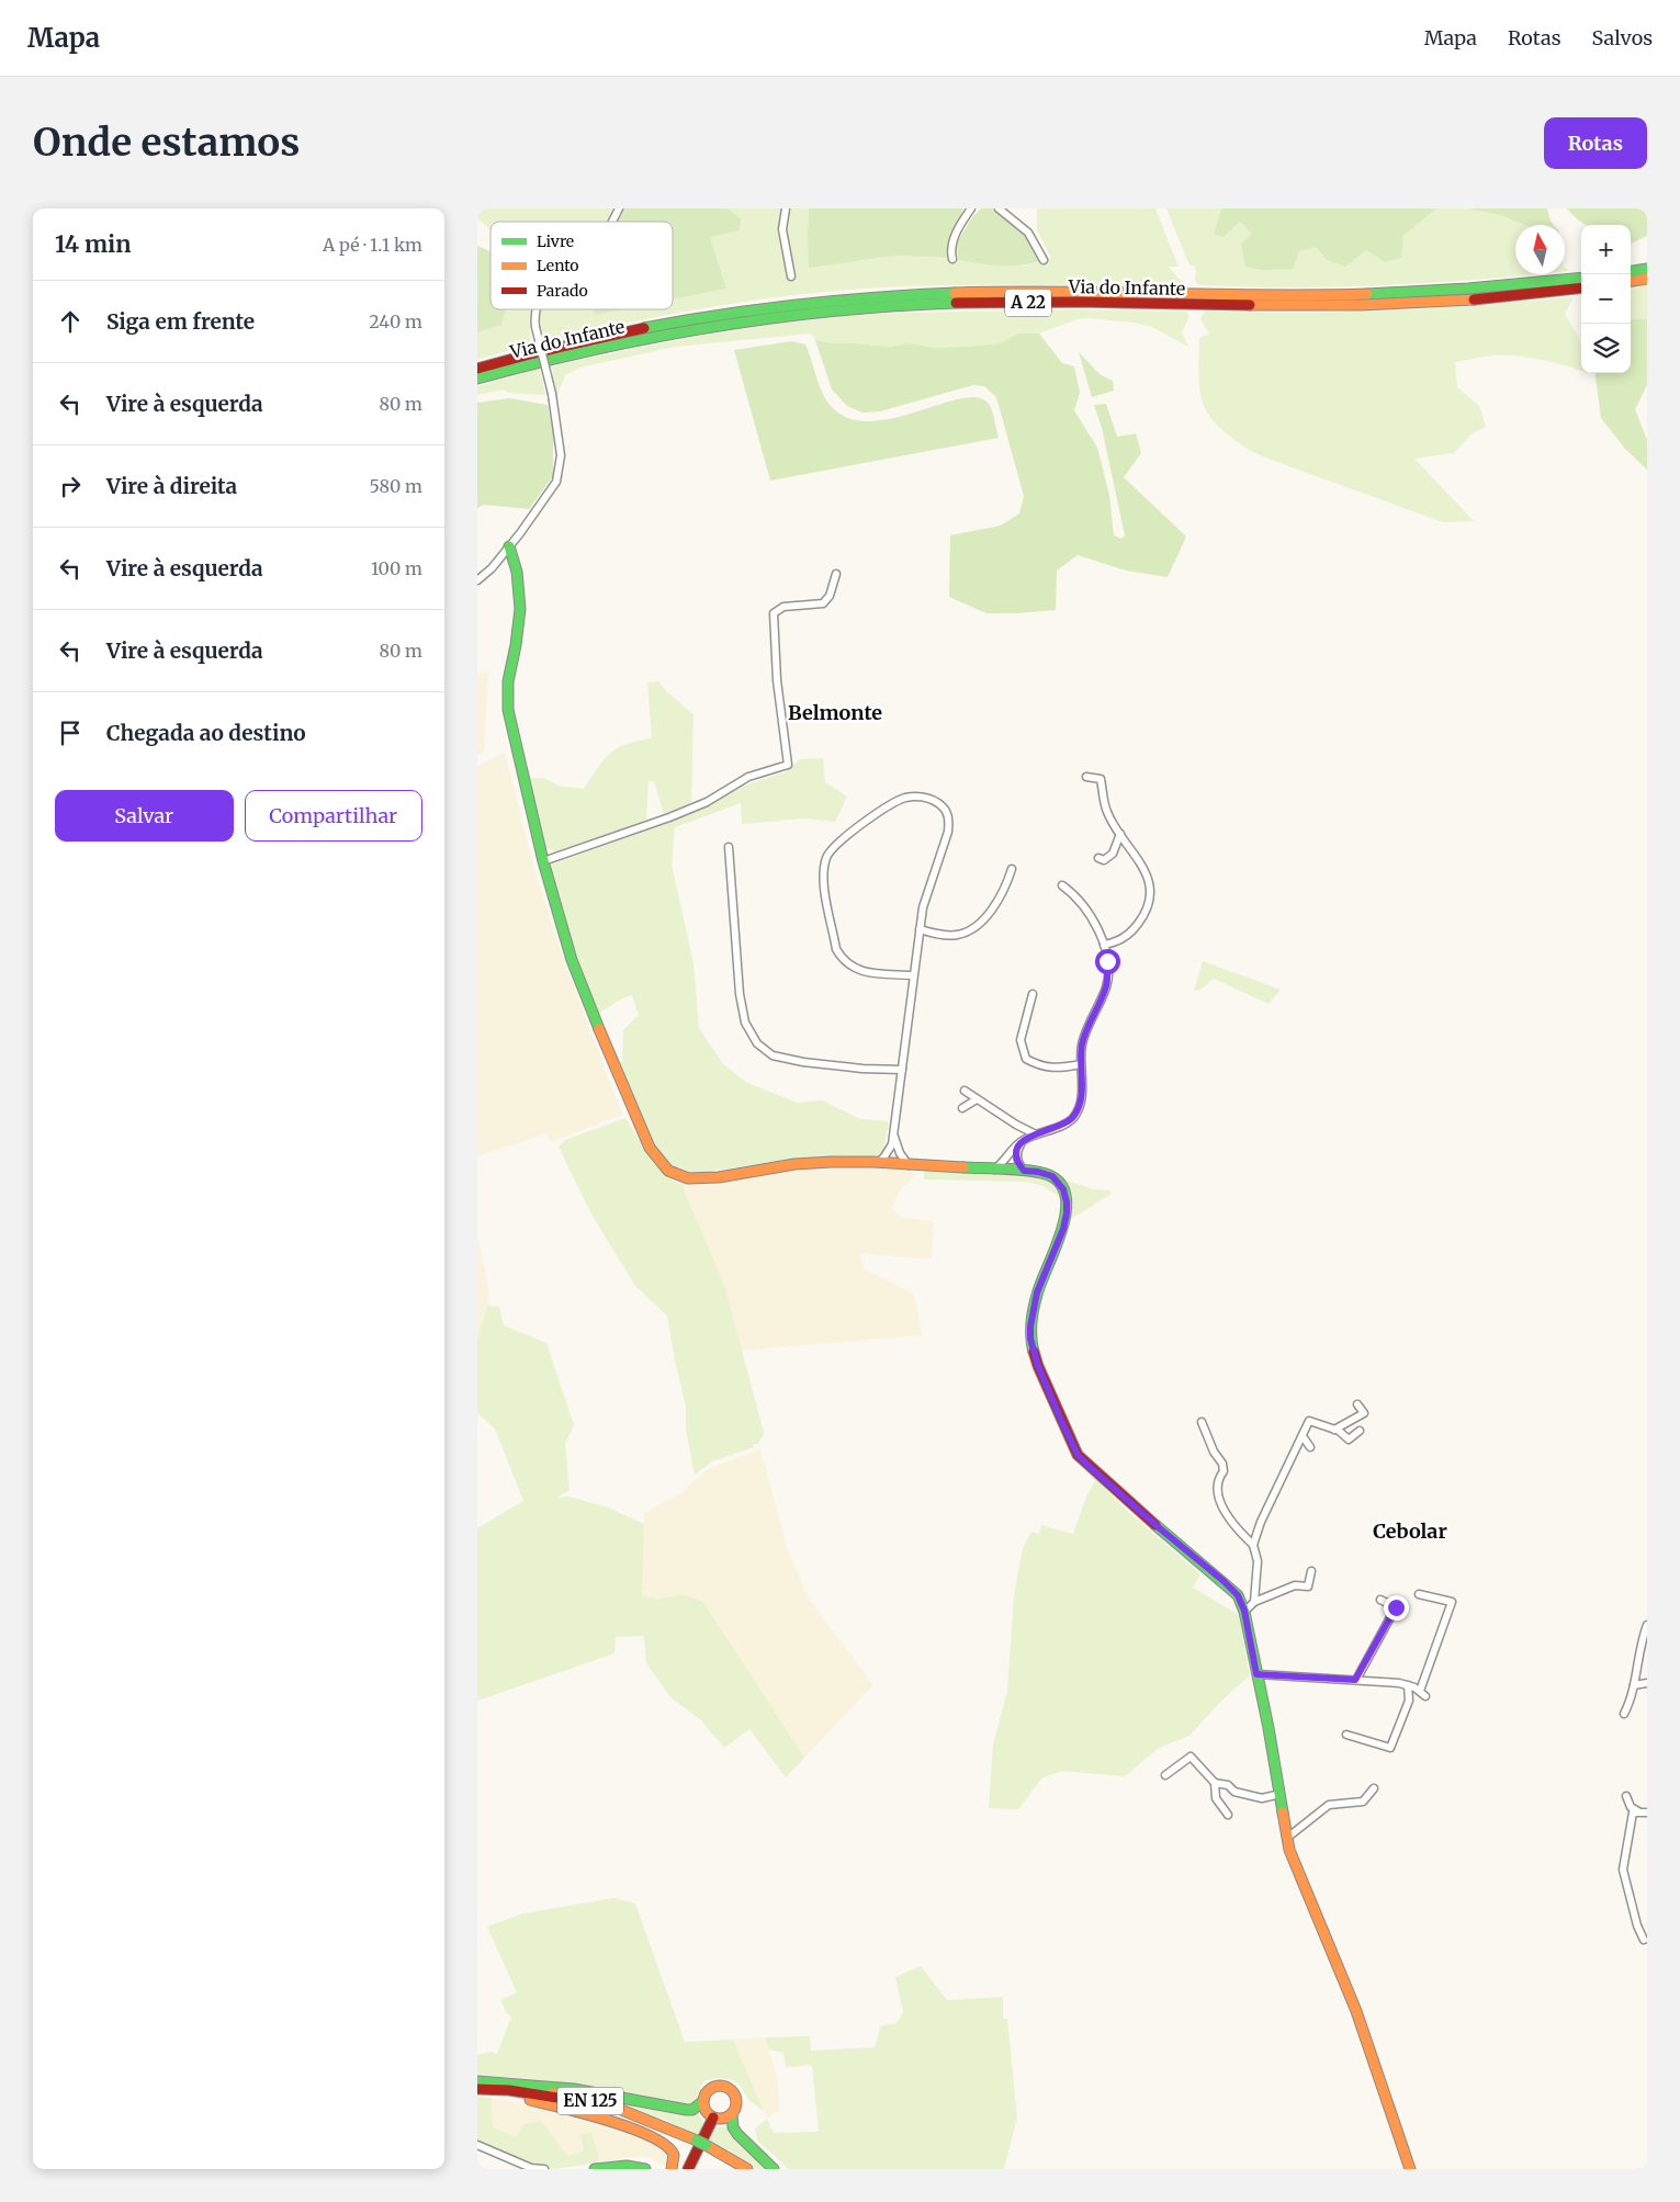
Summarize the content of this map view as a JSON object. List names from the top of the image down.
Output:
{
  "streets": {
    "main road": ["Via do Infante", "A 22", "EN 125"]
  },
  "districts": ["Belmonte", "Cebolar"],
  "legend": ["Livre", "Lento", "Parado"],
  "north": "top",
  "page": {
    "header": "Mapa",
    "nav": ["Mapa", "Rotas", "Salvos"],
    "buttons": [
      "Rotas",
      ["Salvar", "Compartilhar"]
    ],
    "title": "Onde estamos",
    "heading": ["14 min", "A pé · 1.1 km"],
    "map_buttons": ["+", "−"],
    "list": [
      ["Siga em frente", "240 m"],
      ["Vire à esquerda", "80 m"],
      ["Vire à direita", "580 m"],
      ["Vire à esquerda", "100 m"],
      ["Vire à esquerda", "80 m"],
      "Chegada ao destino"
    ]
  }
}
